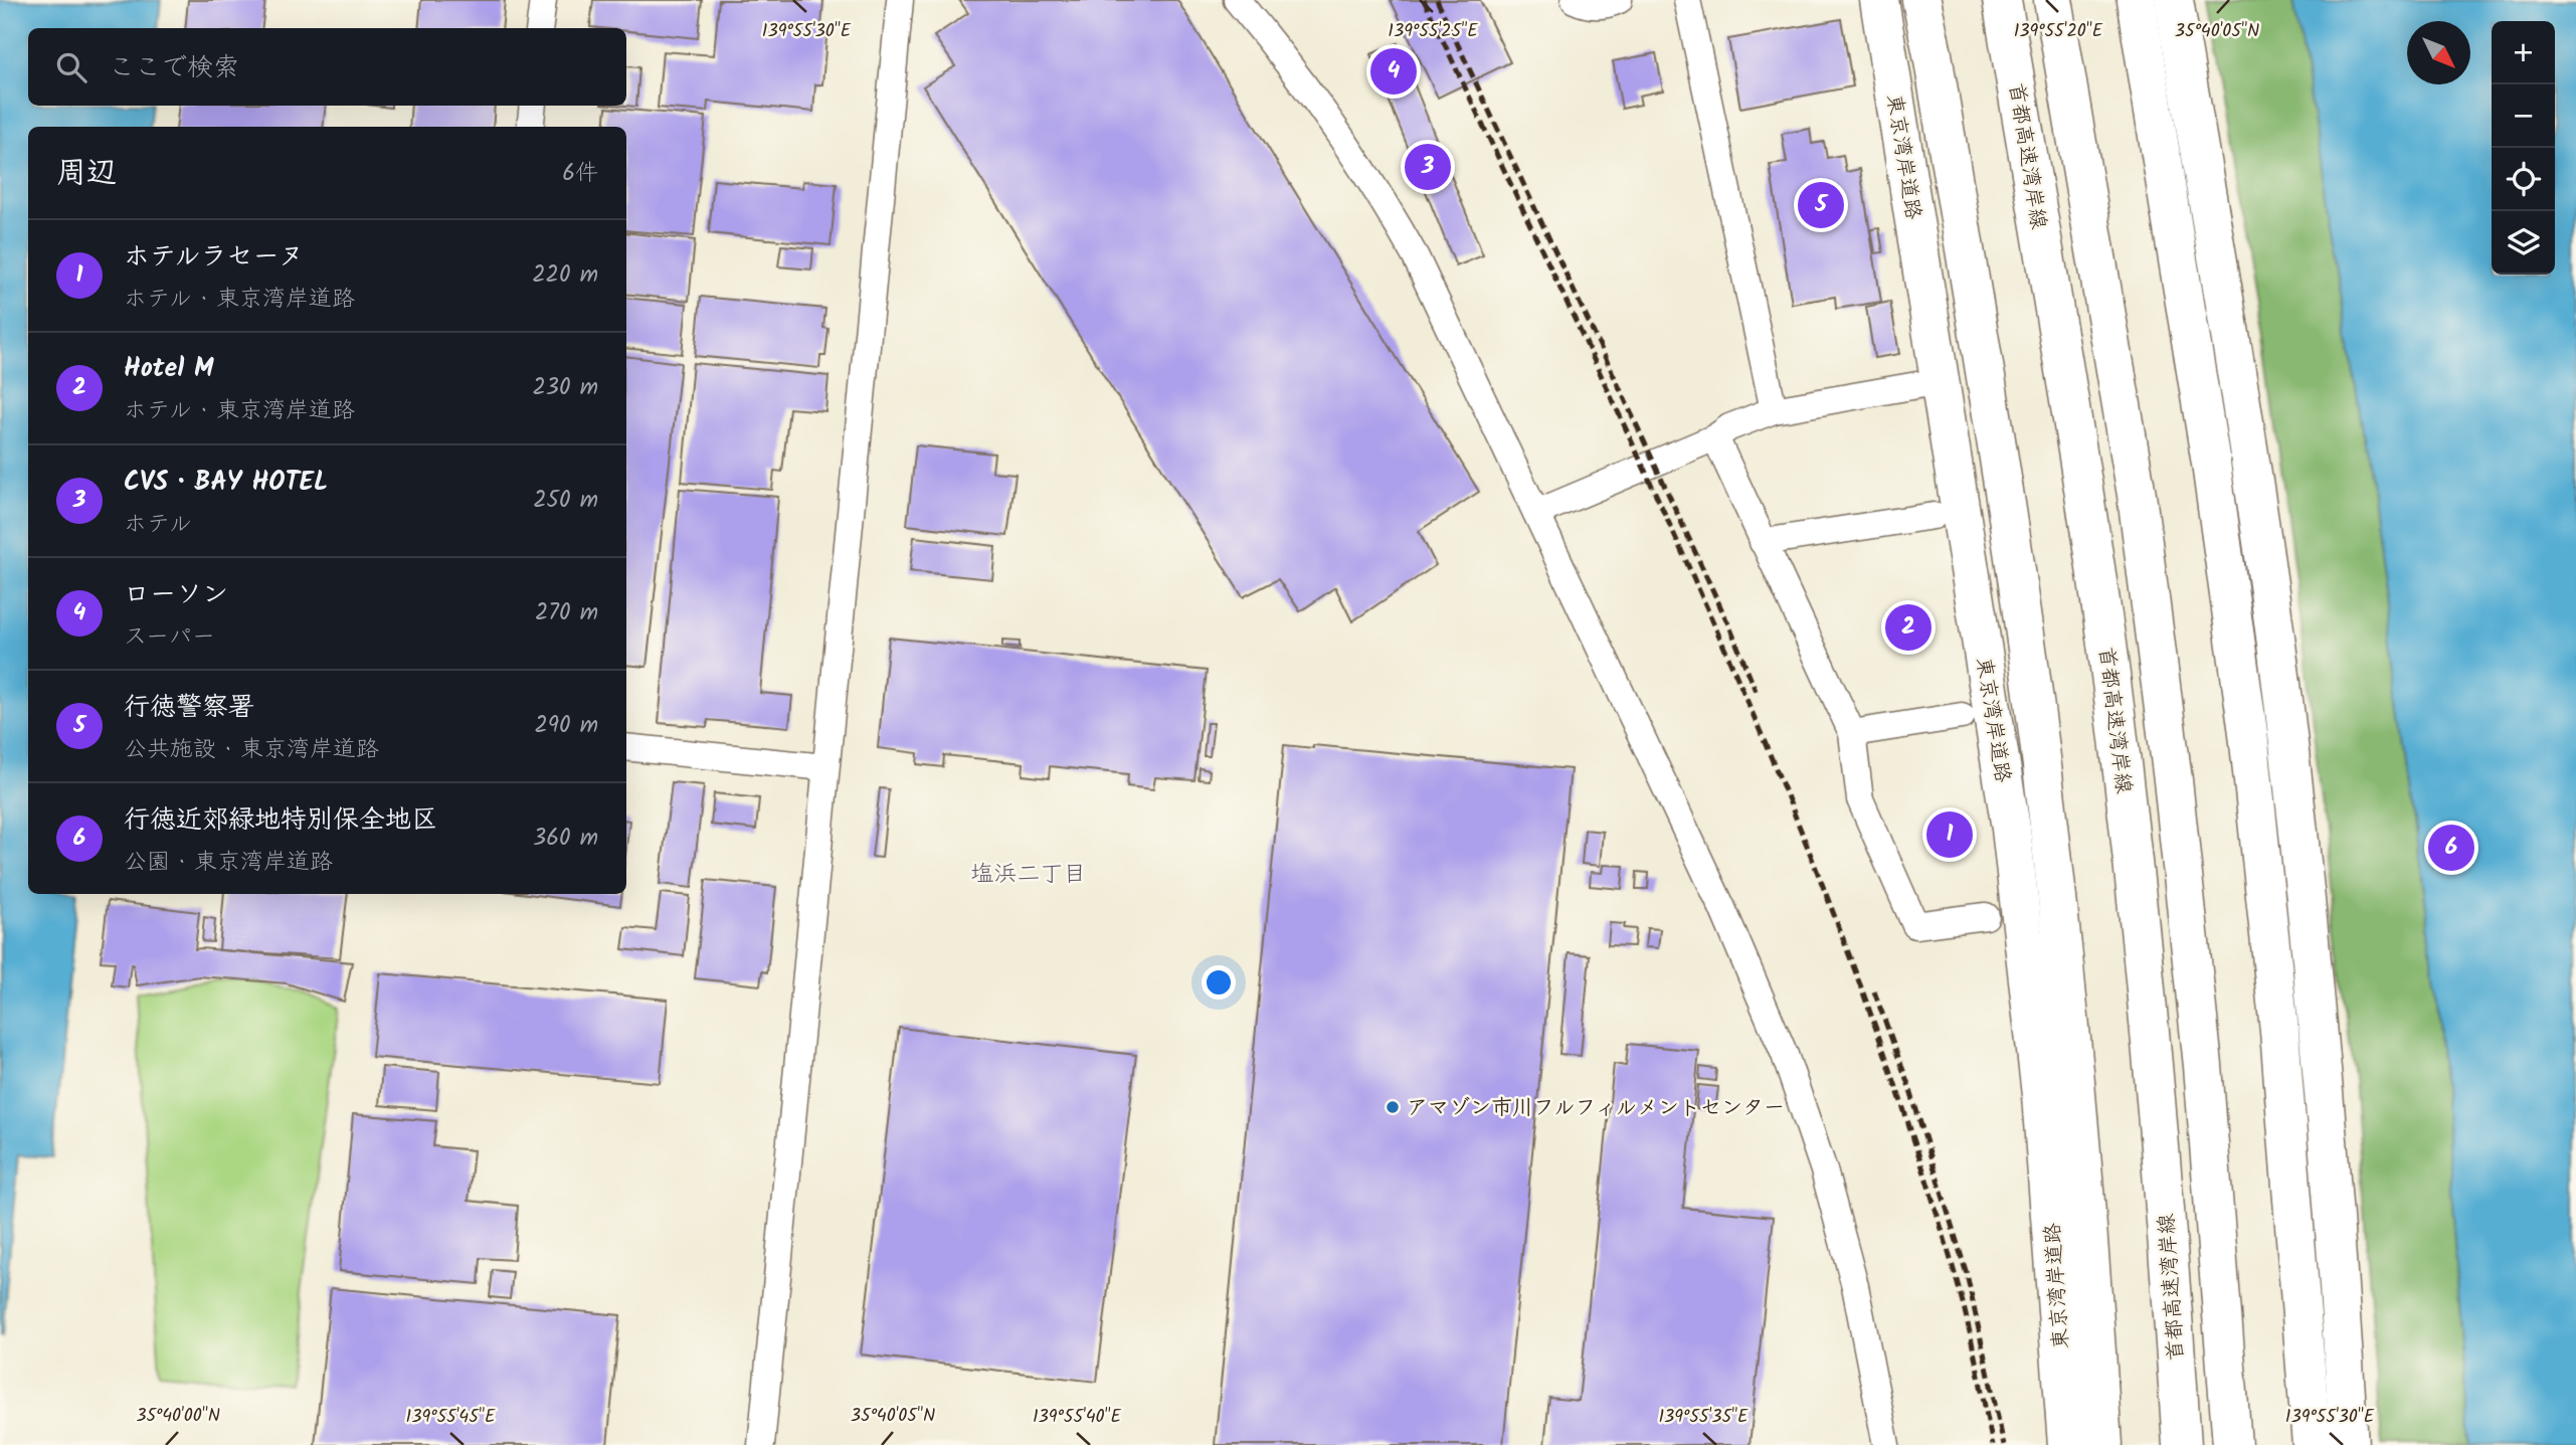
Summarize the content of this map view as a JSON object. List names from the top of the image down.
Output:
{
  "streets": {
    "highway": ["首都高速湾岸線", "東京湾岸道路"]
  },
  "districts": ["塩浜二丁目"],
  "places": ["アマゾン市川フルフィルメントセンター"],
  "north": "bottom right",
  "page": {
    "map_buttons": ["+", "−"],
    "search": "ここで検索",
    "pins": [
      "4",
      "3",
      "5",
      "2",
      "1",
      "6"
    ],
    "heading": ["周辺", "6件"],
    "list": [
      {
        "mark": "1",
        "name": "ホテルラセーヌ",
        "note": "ホテル · 東京湾岸道路",
        "value": "220 m"
      },
      {
        "mark": "2",
        "name": "Hotel M",
        "note": "ホテル · 東京湾岸道路",
        "value": "230 m"
      },
      {
        "mark": "3",
        "name": "CVS・BAY HOTEL",
        "note": "ホテル",
        "value": "250 m"
      },
      {
        "mark": "4",
        "name": "ローソン",
        "note": "スーパー",
        "value": "270 m"
      },
      {
        "mark": "5",
        "name": "行徳警察署",
        "note": "公共施設 · 東京湾岸道路",
        "value": "290 m"
      },
      {
        "mark": "6",
        "name": "行徳近郊緑地特別保全地区",
        "note": "公園 · 東京湾岸道路",
        "value": "360 m"
      }
    ]
  },
  "coordinates": [
    "139°55'30\"E",
    "139°55'25\"E",
    "139°55'20\"E",
    "35°40'05\"N",
    "35°40'00\"N",
    "139°55'45\"E",
    "139°55'40\"E",
    "139°55'35\"E"
  ]
}
